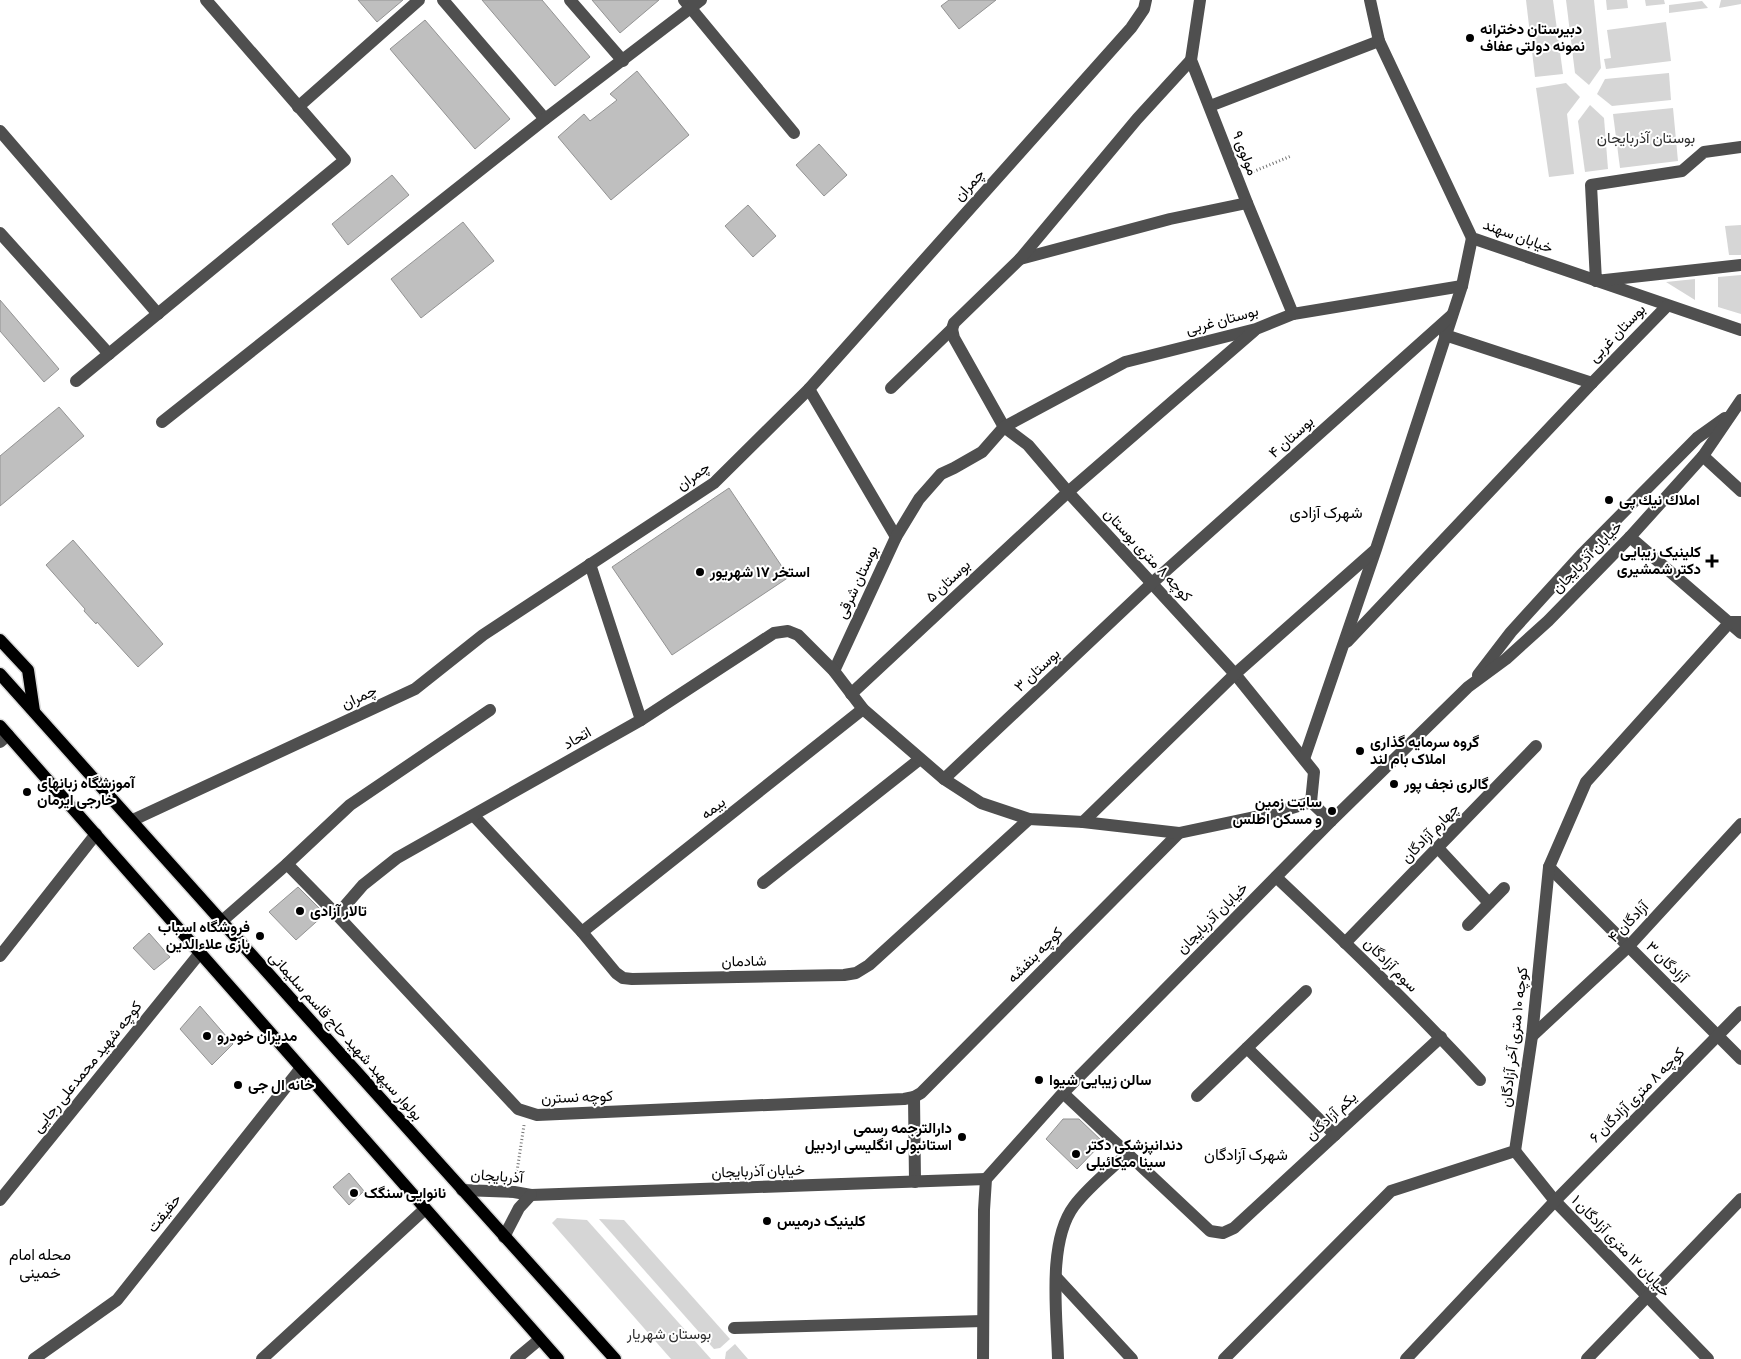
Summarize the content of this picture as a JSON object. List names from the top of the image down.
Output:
{
  "streets": {
    "main road": ["بولوار سپهبد شهید حاج قاسم سلیمانی"],
    "street": [
      "مولوی ۹",
      "چمران",
      "خیابان سهند",
      "بوستان غربی",
      "بوستان ۴",
      "کوچه ۸ متری بوستان",
      "خیابان آذربایجان",
      "بوستان ۵",
      "بوستان شرقی",
      "بوستان ۳",
      "اتحاد",
      "بیمه",
      "چهارم آزادگان",
      "آزادگان ۴",
      "کوچه بنفشه",
      "شادمان",
      "آزادگان ۳",
      "سوم آزادگان",
      "کوچه ۱۰ متری آخر آزادگان",
      "کوچه شهید محمدعلی رجایی",
      "کوچه ۸ متری آزادگان ۶",
      "کوچه نسترن",
      "یکم آزادگان",
      "آذربایجان",
      "حقیقت",
      "خیابان ۱۲ متری آزادگان ۱"
    ]
  },
  "crossings": [
    ["مولوی ۹", "بوستان غربی"],
    ["چمران", "بولوار سپهبد شهید حاج قاسم سلیمانی"],
    ["خیابان سهند", "بوستان غربی"],
    ["بوستان غربی", "بوستان ۴"],
    ["بوستان غربی", "کوچه ۸ متری بوستان"],
    ["بوستان غربی", "بوستان ۵"],
    ["بوستان غربی", "بوستان شرقی"],
    ["بوستان ۴", "کوچه ۸ متری بوستان"],
    ["بوستان ۴", "بوستان ۳"],
    ["کوچه ۸ متری بوستان", "بوستان ۵"],
    ["کوچه ۸ متری بوستان", "بوستان شرقی"],
    ["کوچه ۸ متری بوستان", "بوستان ۳"],
    ["خیابان آذربایجان", "سوم آزادگان"],
    ["خیابان آذربایجان", "یکم آزادگان"],
    ["خیابان آذربایجان", "آذربایجان"],
    ["بوستان شرقی", "اتحاد"],
    ["اتحاد", "شادمان"],
    ["اتحاد", "کوچه نسترن"],
    ["بیمه", "شادمان"],
    ["چهارم آزادگان", "سوم آزادگان"],
    ["آزادگان ۴", "آزادگان ۳"],
    ["آزادگان ۴", "کوچه ۱۰ متری آخر آزادگان"],
    ["کوچه بنفشه", "کوچه نسترن"],
    ["آزادگان ۳", "کوچه ۱۰ متری آخر آزادگان"],
    ["آزادگان ۳", "کوچه ۸ متری آزادگان ۶"],
    ["سوم آزادگان", "یکم آزادگان"],
    ["بولوار سپهبد شهید حاج قاسم سلیمانی", "آذربایجان"],
    ["کوچه ۱۰ متری آخر آزادگان", "خیابان ۱۲ متری آزادگان ۱"],
    ["کوچه ۸ متری آزادگان ۶", "خیابان ۱۲ متری آزادگان ۱"]
  ],
  "districts": ["شهرک آزادی", "شهرک آزادگان", "محله امام خمینی"],
  "parks": ["بوستان آذربایجان", "بوستان شهریار"],
  "places": {
    "other": [
      "دبیرستان دخترانه نمونه دولتی عفاف",
      "املاك نيك پى",
      "استخر ١٧ شهریور",
      "گروه سرمایه گذاری املاک بام لند",
      "گالری نجف پور",
      "آموزشگاه زبانهای خارجی ایرمان",
      "سایت زمین و مسکن اطلس",
      "تالار آزادی",
      "فروشگاه اسباب بازی علاءالدین",
      "مدیران خودرو",
      "سالن زیبایی شیوا",
      "خانه ال جی",
      "دارالترجمه رسمی استانبولی انگلیسی اردبیل",
      "دندانپزشکی دکتر سینا میکائیلی",
      "نانوایی سنگک",
      "کلینیک درمیس"
    ],
    "health": ["کلینیک زیبایی دکتر شمشیری"]
  }
}
